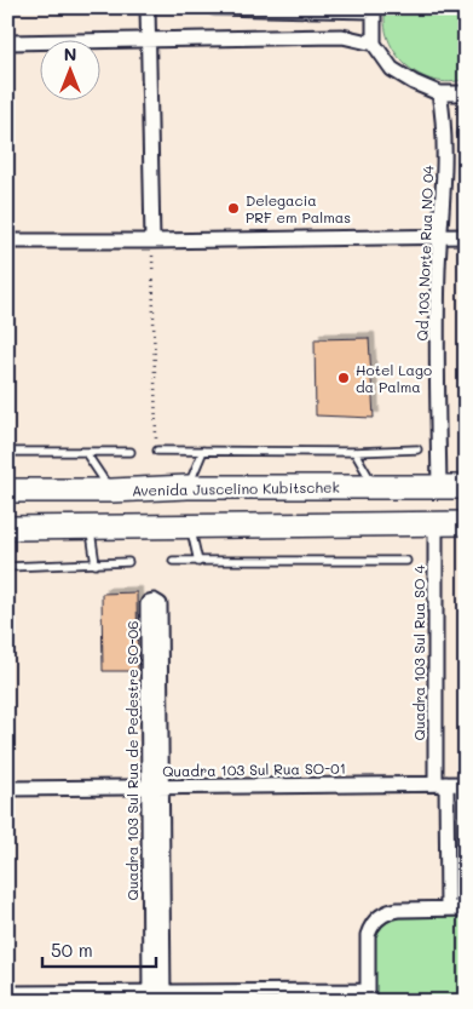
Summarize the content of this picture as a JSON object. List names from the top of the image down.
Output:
{
  "streets": {
    "main road": ["Avenida Juscelino Kubitschek"],
    "street": [
      "Qd 103 Norte Rua NO 04",
      "Quadra 103 Sul Rua SO 4",
      "Quadra 103 Sul Rua de Pedestre SO-06",
      "Quadra 103 Sul Rua SO-01"
    ]
  },
  "crossings": [
    ["Qd 103 Norte Rua NO 04", "Avenida Juscelino Kubitschek"],
    ["Quadra 103 Sul Rua SO 4", "Quadra 103 Sul Rua SO-01"],
    ["Quadra 103 Sul Rua de Pedestre SO-06", "Quadra 103 Sul Rua SO-01"]
  ],
  "places": ["Delegacia PRF em Palmas", "Hotel Lago da Palma"],
  "scale_bar": "50 m",
  "north": "top"
}
